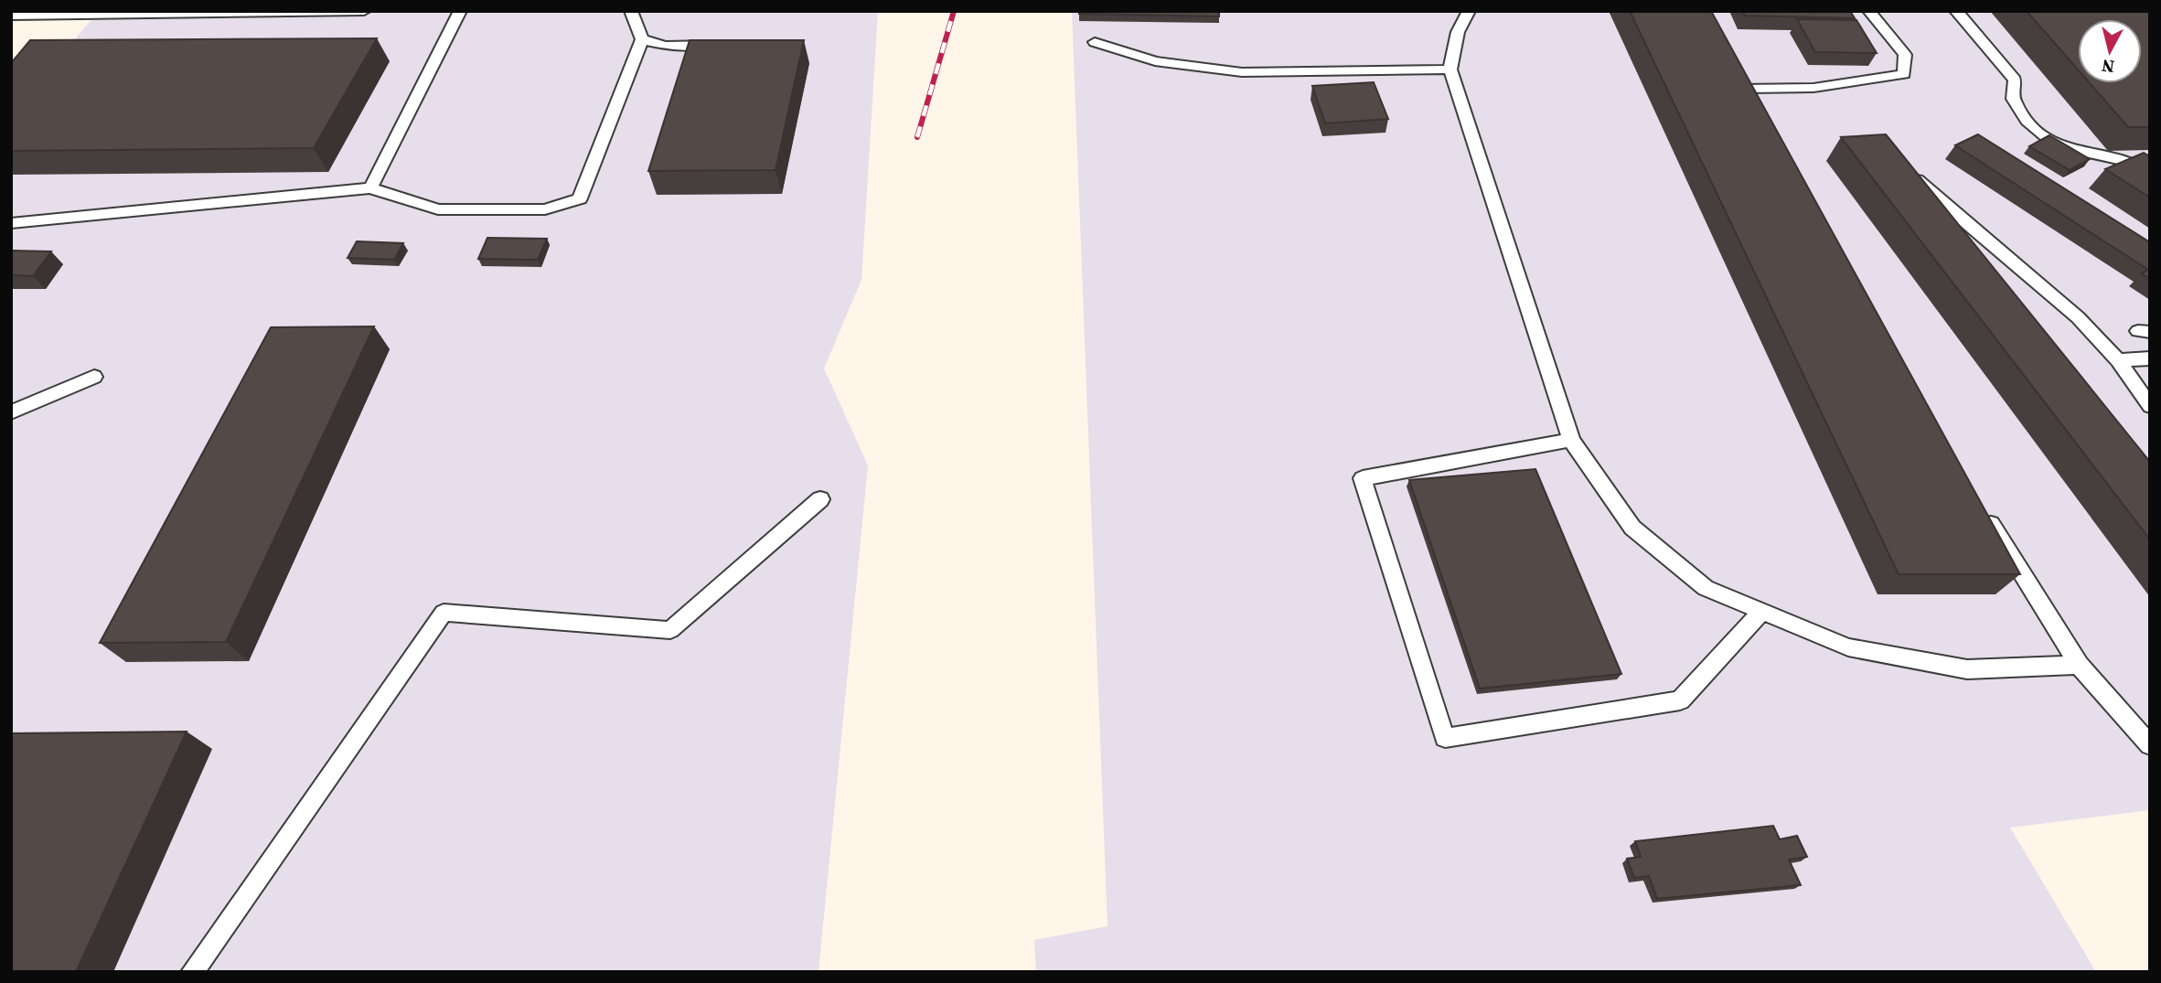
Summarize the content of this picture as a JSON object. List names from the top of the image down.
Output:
{
  "north": "bottom"
}
